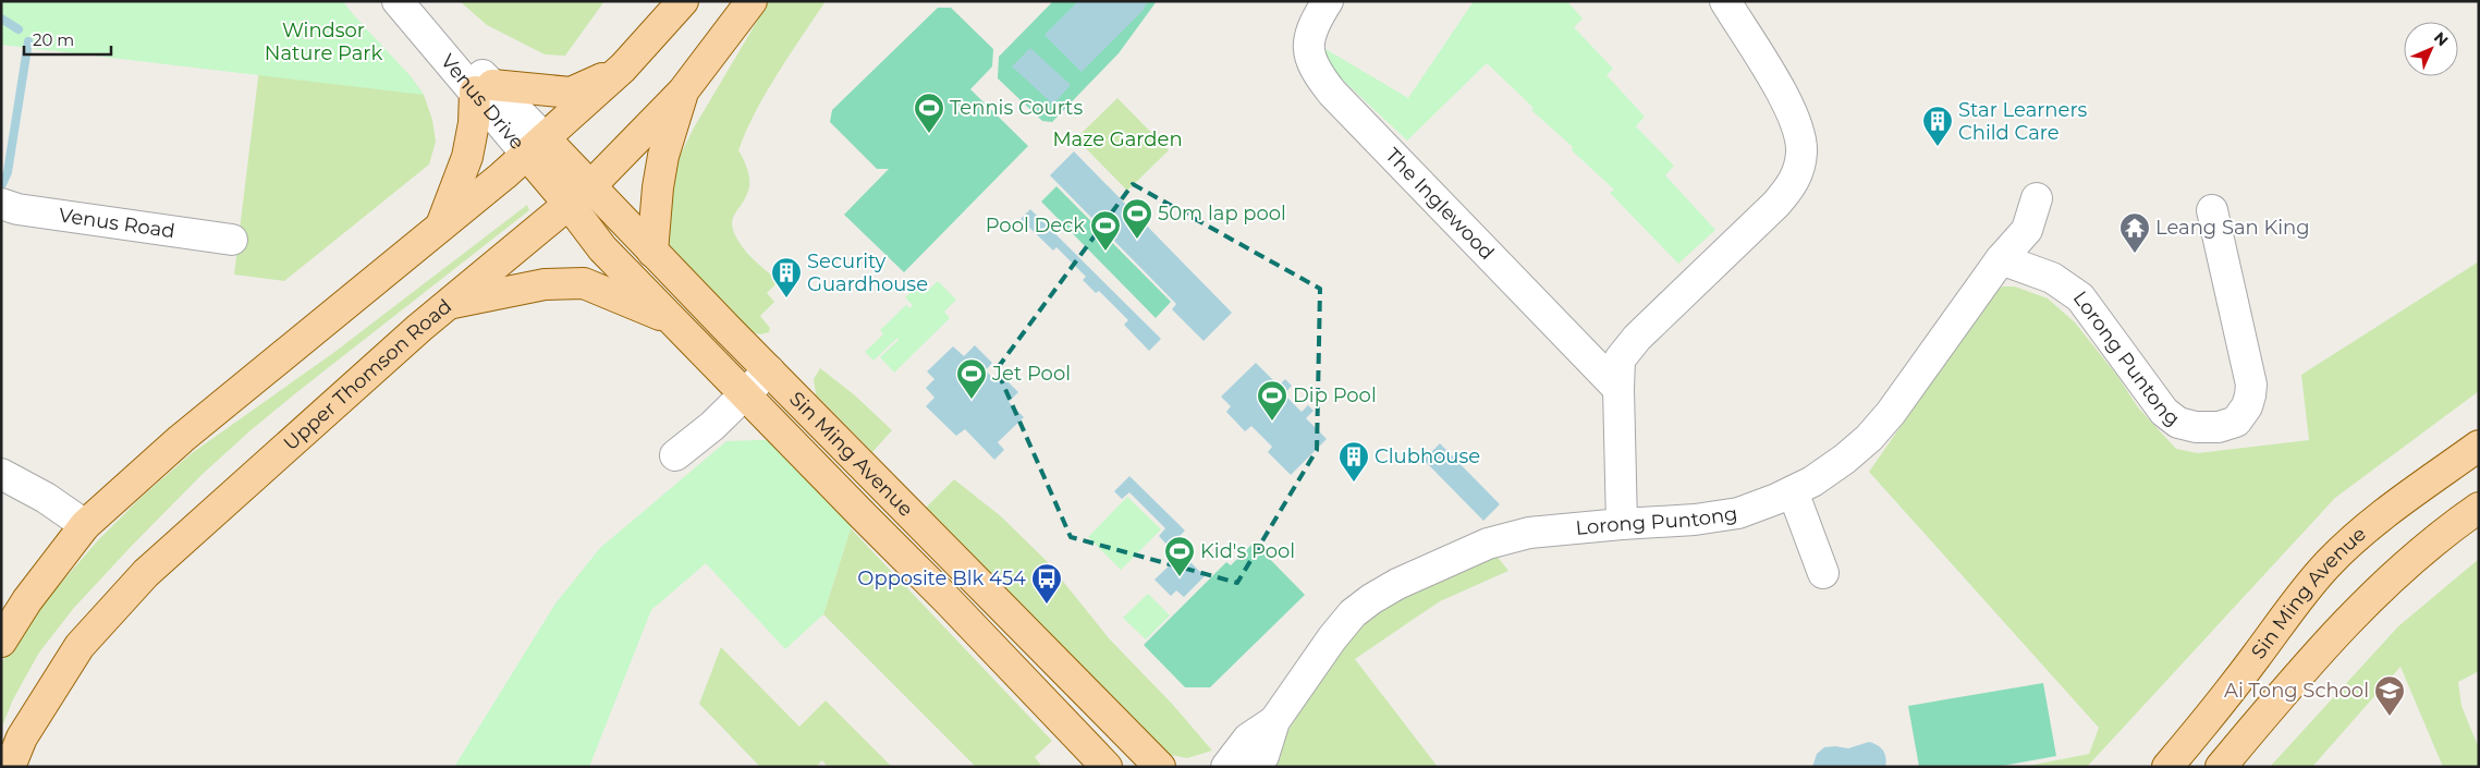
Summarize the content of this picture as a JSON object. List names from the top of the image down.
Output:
{
  "streets": {
    "main road": ["Venus Drive", "Upper Thomson Road", "Sin Ming Avenue"],
    "street": ["The Inglewood", "Venus Road", "Lorong Puntong"]
  },
  "crossings": [
    ["Venus Drive", "Upper Thomson Road"],
    ["Venus Drive", "Sin Ming Avenue"],
    ["Upper Thomson Road", "Sin Ming Avenue"]
  ],
  "parks": ["Windsor Nature Park", "Maze Garden"],
  "places": {
    "sports": [
      "Tennis Courts",
      "50m lap pool",
      "Pool Deck",
      "Jet Pool",
      "Dip Pool",
      "Kid's Pool"
    ],
    "building": ["Star Learners Child Care", "Security Guardhouse", "Clubhouse"],
    "temple": ["Leang San King"],
    "bus stop": ["Opposite Blk 454"],
    "school or university": ["Ai Tong School"]
  },
  "scale_bar": "20 m",
  "north": "top right"
}
